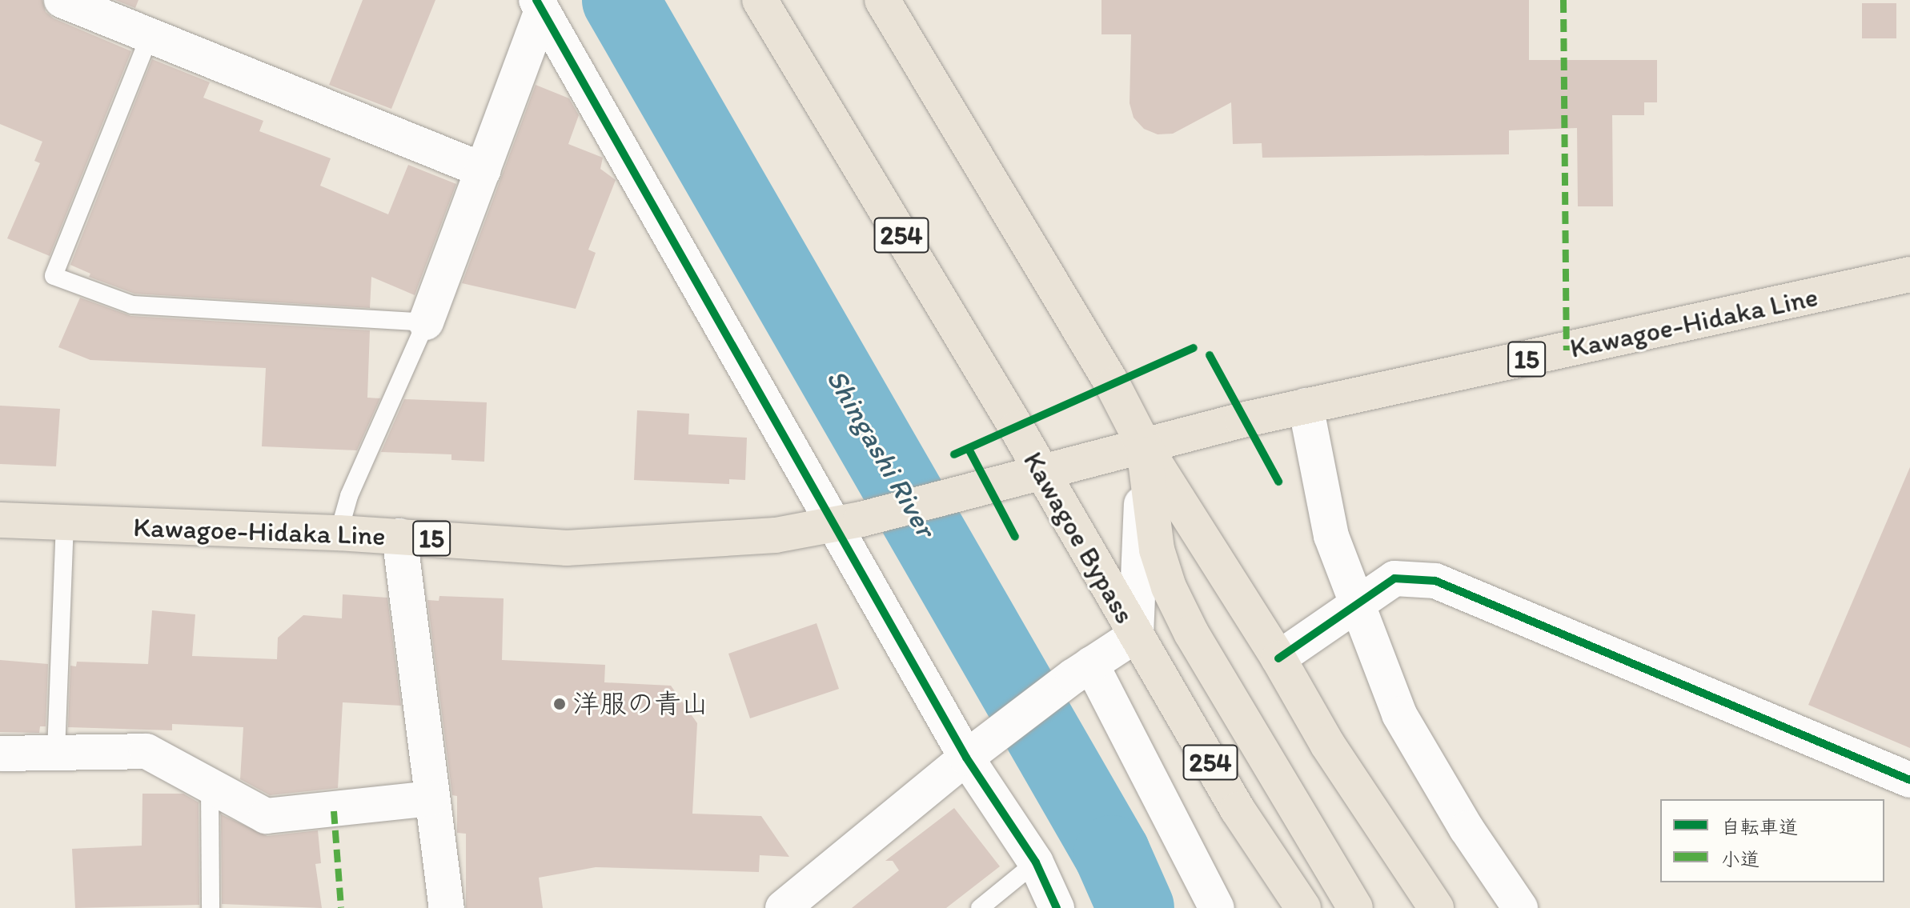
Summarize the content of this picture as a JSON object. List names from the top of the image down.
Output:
{
  "streets": {
    "main road": [
      "254",
      "Kawagoe-Hidaka Line",
      "15",
      "Kawagoe Bypass"
    ]
  },
  "crossings": [
    ["Kawagoe-Hidaka Line", "Kawagoe Bypass"]
  ],
  "water": ["Shingashi River"],
  "places": ["洋服の青山"],
  "legend": ["自転車道", "小道"]
}
